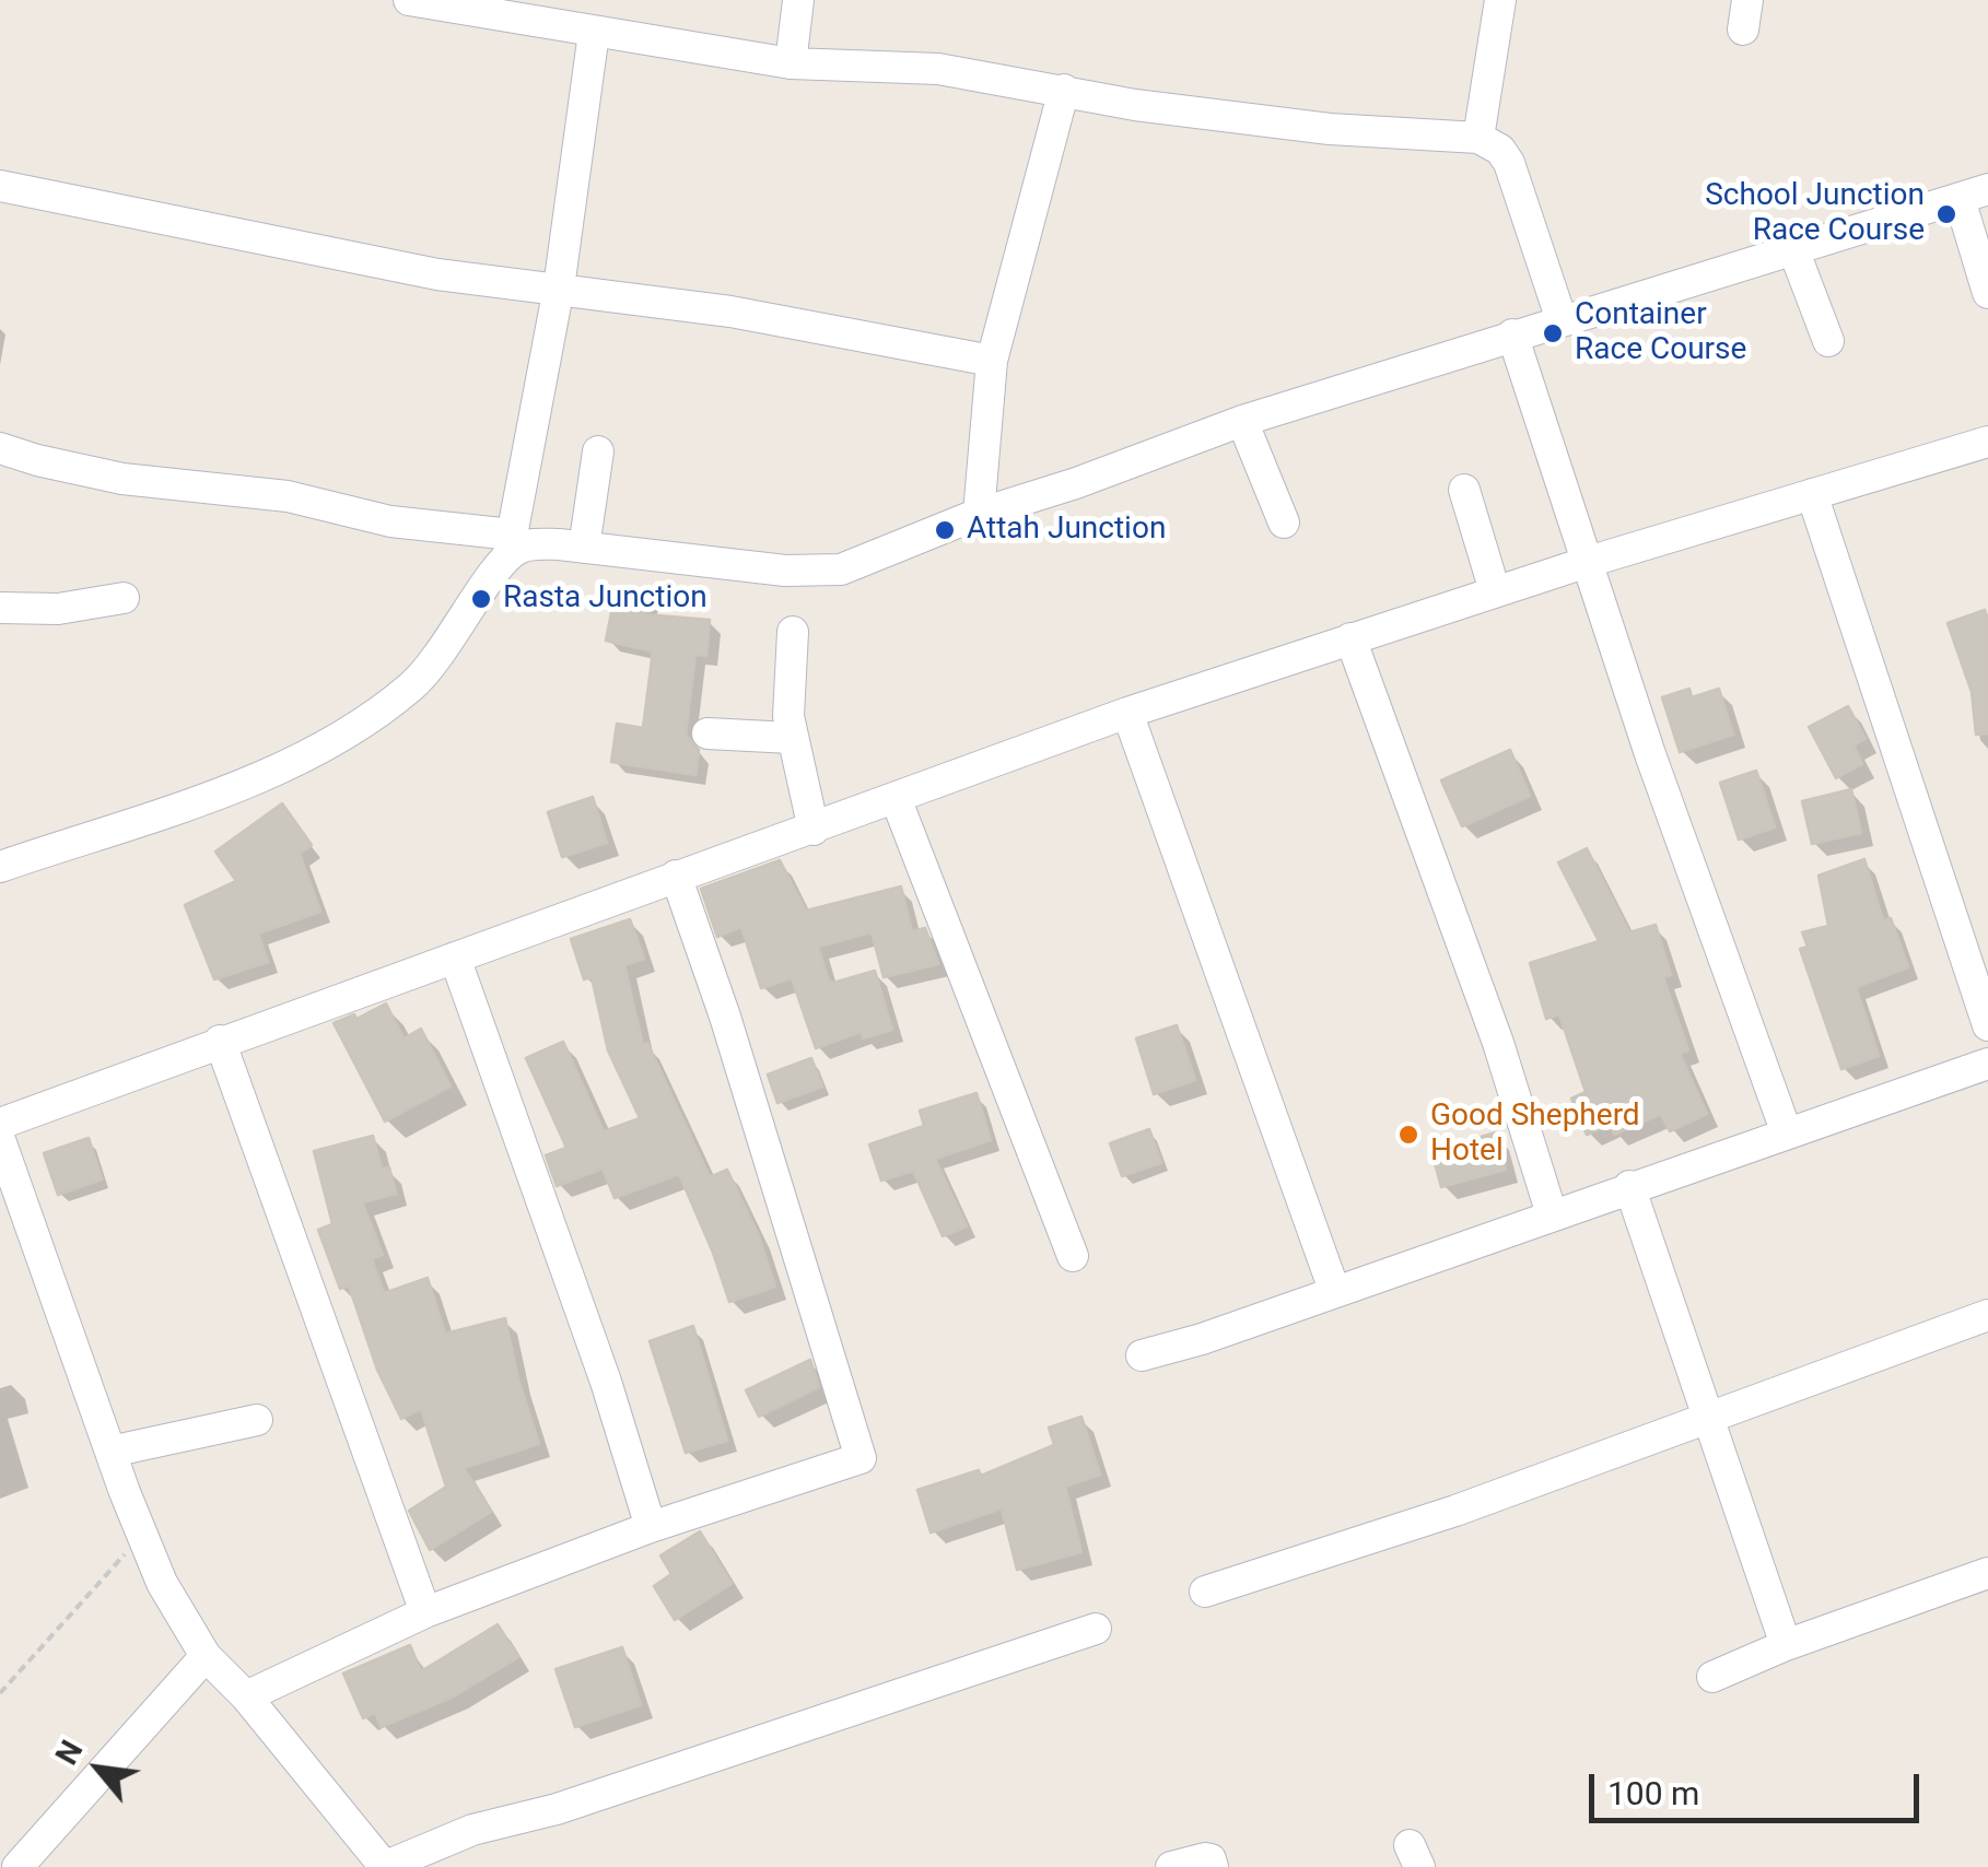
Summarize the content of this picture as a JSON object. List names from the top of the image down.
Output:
{
  "places": [
    "School Junction Race Course",
    "Container Race Course",
    "Attah Junction",
    "Rasta Junction",
    "Good Shepherd Hotel"
  ],
  "scale_bar": "100 m",
  "north": "top left"
}
